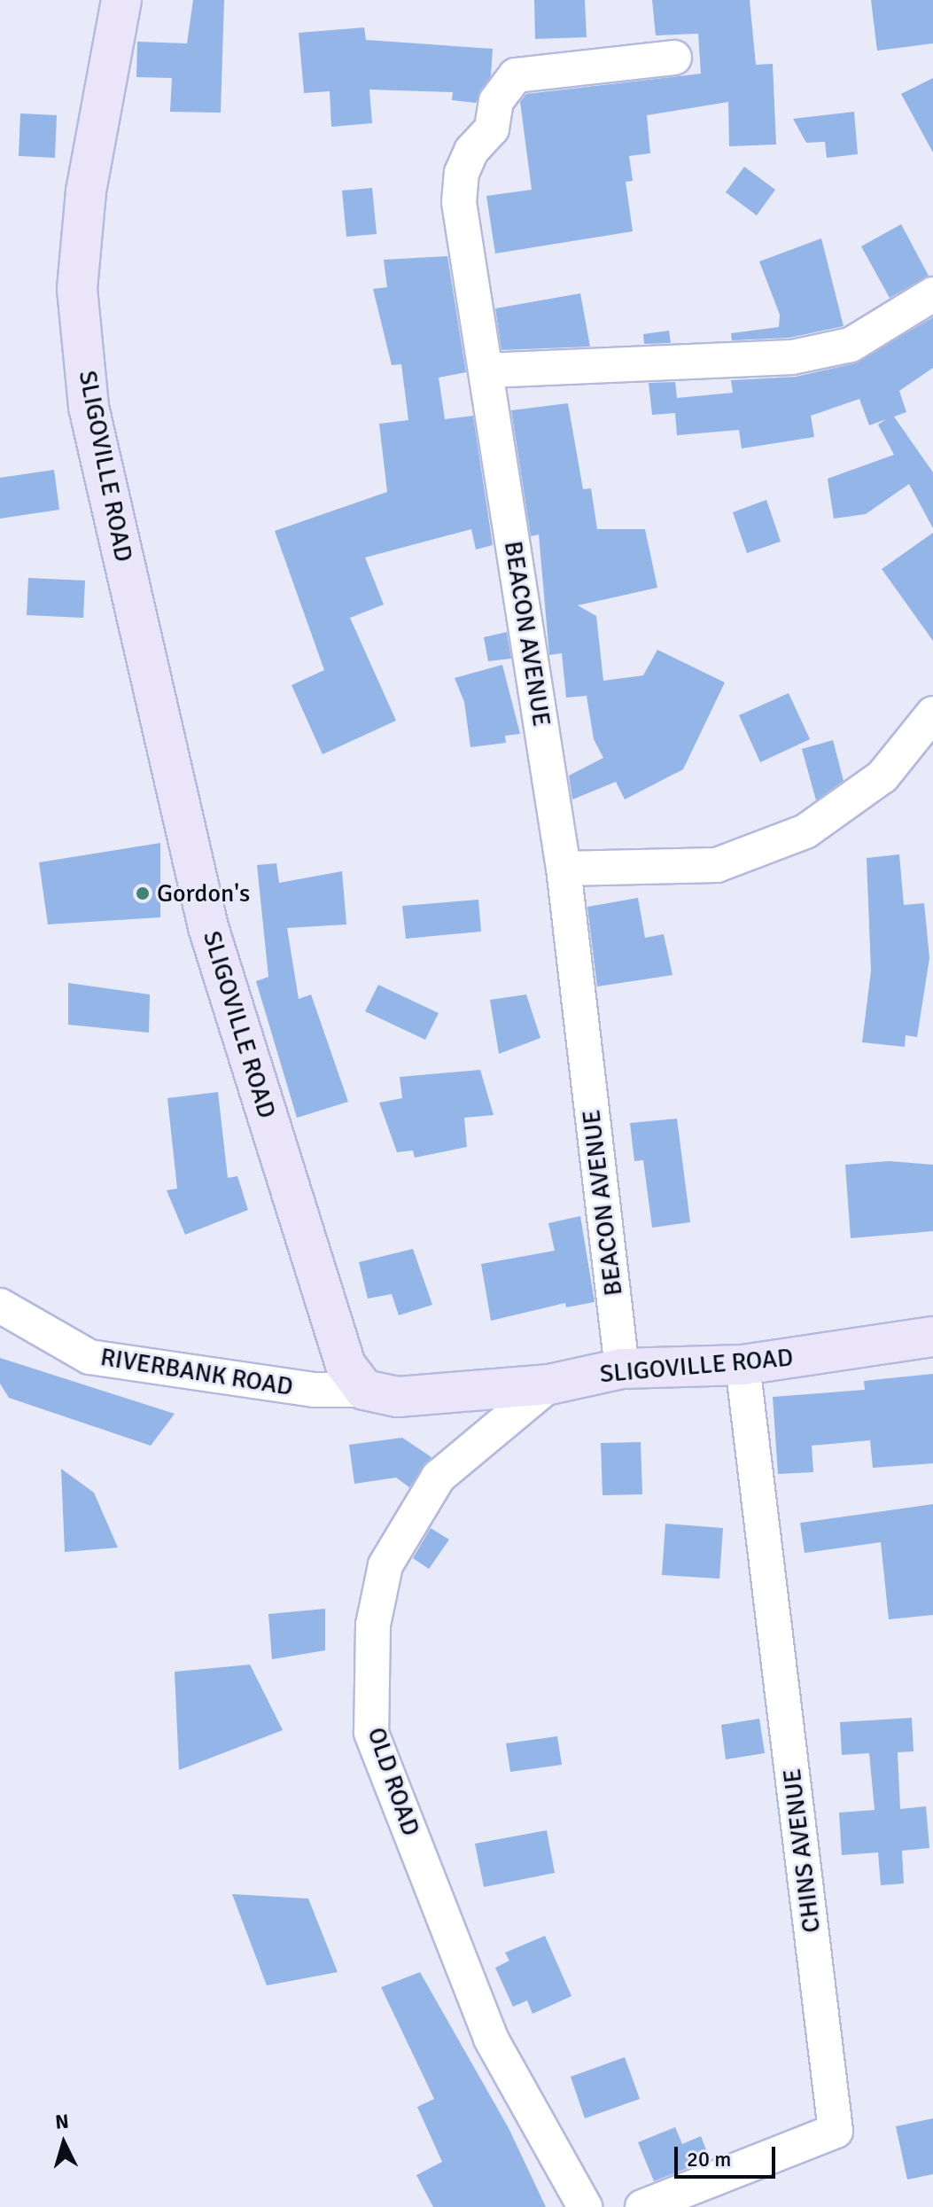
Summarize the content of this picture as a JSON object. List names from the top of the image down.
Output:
{
  "streets": {
    "street": [
      "SLIGOVILLE ROAD",
      "BEACON AVENUE",
      "RIVERBANK ROAD",
      "OLD ROAD",
      "CHINS AVENUE"
    ]
  },
  "crossings": [
    ["SLIGOVILLE ROAD", "BEACON AVENUE"],
    ["SLIGOVILLE ROAD", "RIVERBANK ROAD"],
    ["SLIGOVILLE ROAD", "OLD ROAD"],
    ["SLIGOVILLE ROAD", "CHINS AVENUE"]
  ],
  "places": ["Gordon's"],
  "scale_bar": "20 m",
  "north": "top"
}
